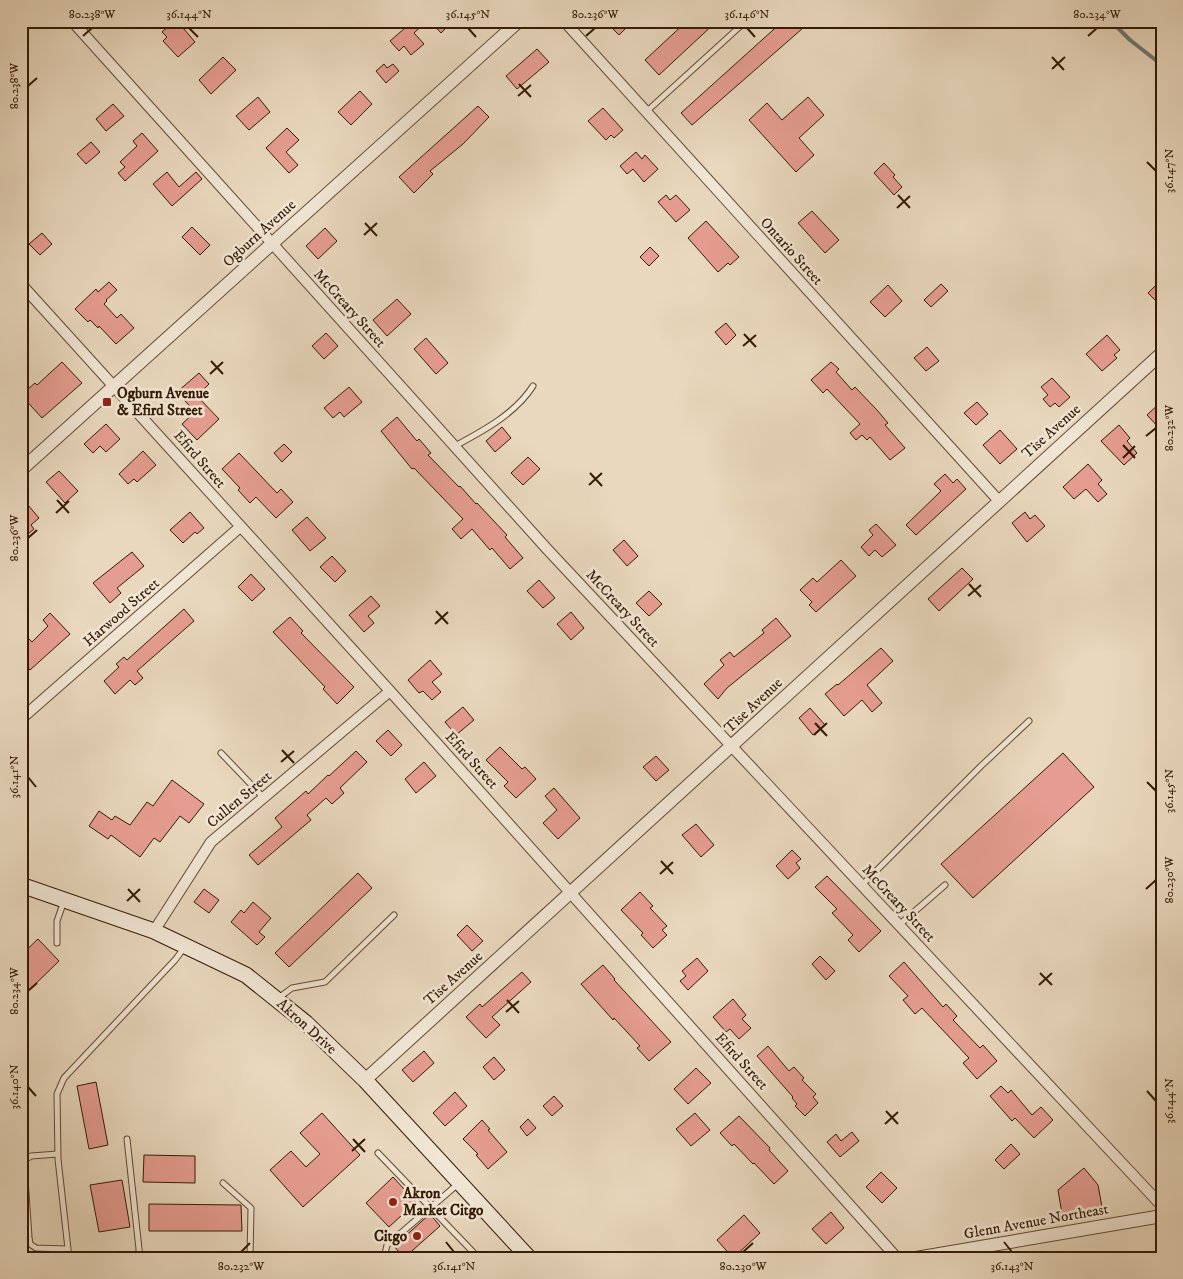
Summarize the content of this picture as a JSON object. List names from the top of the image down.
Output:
{
  "streets": {
    "main road": ["Akron Drive"],
    "street": [
      "Ogburn Avenue",
      "Ontario Street",
      "McCreary Street",
      "Tise Avenue",
      "Efird Street",
      "Harwood Street",
      "Cullen Street",
      "Glenn Avenue Northeast"
    ]
  },
  "crossings": [
    ["Ogburn Avenue", "McCreary Street"],
    ["Ogburn Avenue", "Efird Street"],
    ["Ontario Street", "Tise Avenue"],
    ["McCreary Street", "Tise Avenue"],
    ["Tise Avenue", "Efird Street"],
    ["Tise Avenue", "Akron Drive"],
    ["Efird Street", "Harwood Street"],
    ["Efird Street", "Cullen Street"],
    ["Cullen Street", "Akron Drive"]
  ],
  "places": {
    "transit": ["Ogburn Avenue & Efird Street"],
    "other": ["Akron Market Citgo", "Citgo"]
  },
  "coordinates": [
    "80.238°W",
    "36.144°N",
    "36.145°N",
    "80.236°W",
    "36.146°N",
    "80.234°W",
    "36.147°N",
    "80.232°W",
    "36.141°N",
    "80.230°W",
    "36.140°N",
    "36.143°N"
  ]
}
